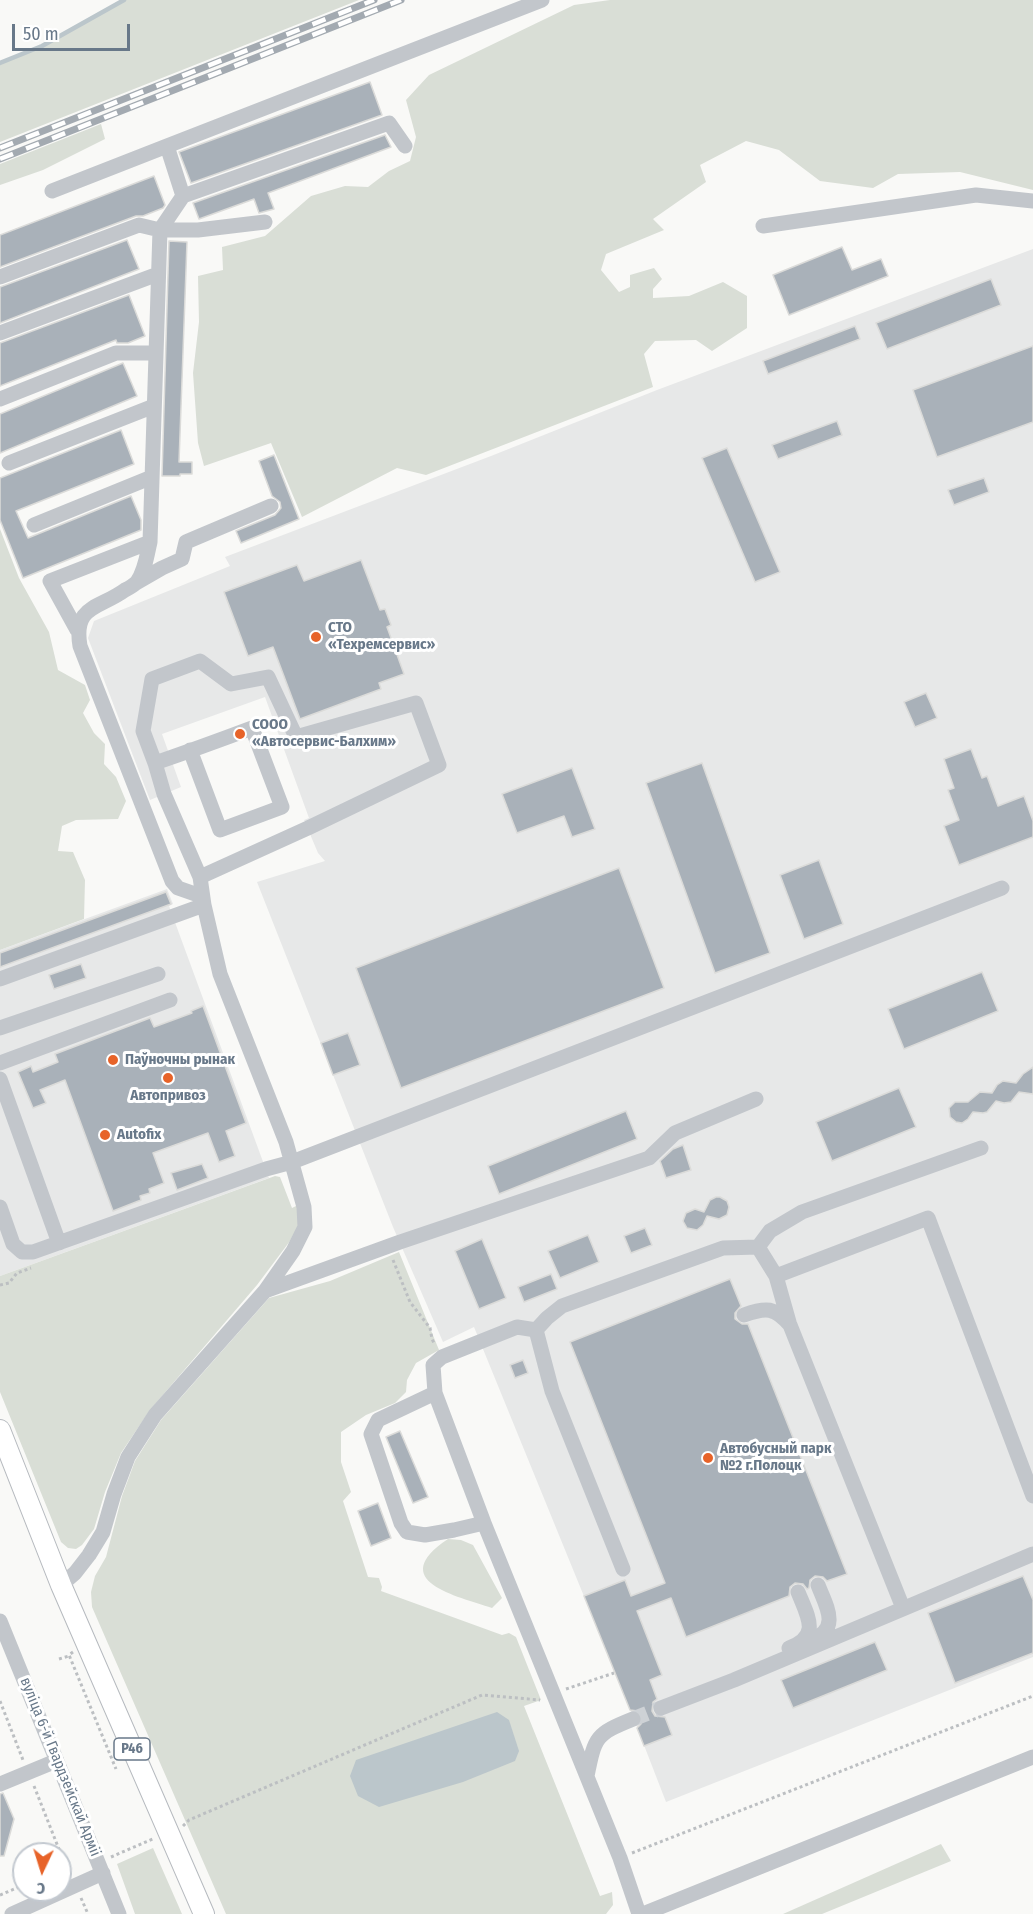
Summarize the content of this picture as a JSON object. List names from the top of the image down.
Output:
{
  "streets": {
    "main road": ["Р46"],
    "street": ["вуліца 6-й Гвардзейскай Арміі"]
  },
  "places": [
    "СТО «Техремсервис»",
    "СООО «Автосервис-Балхим»",
    "Паўночны рынак",
    "Автопривоз",
    "Autofix",
    "Автобусный парк №2 г.Полоцк"
  ],
  "scale_bar": "50 m",
  "north": "bottom"
}
